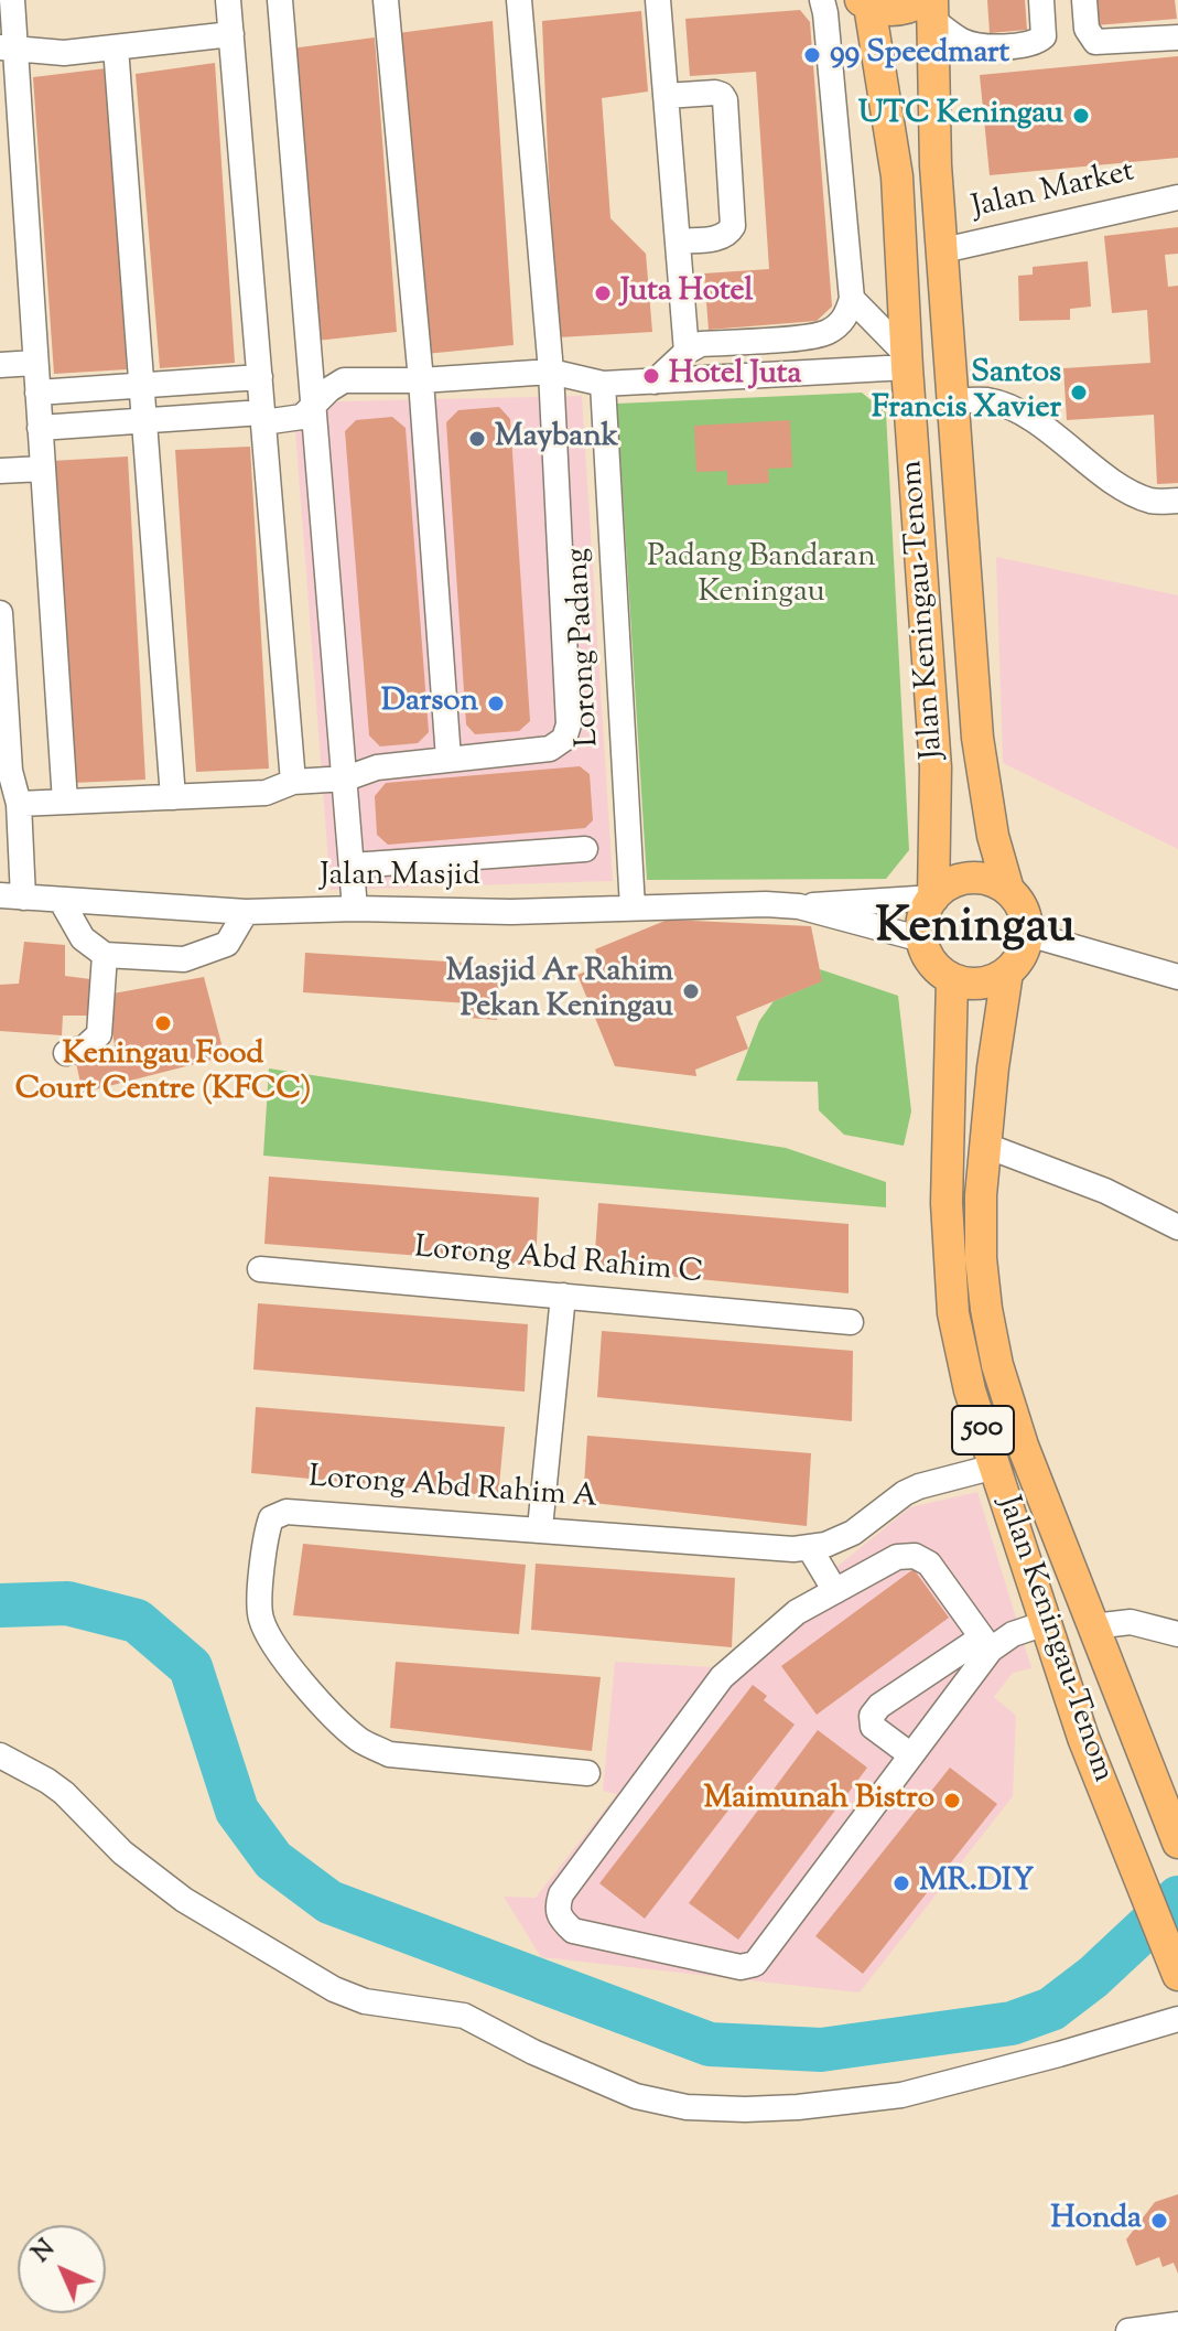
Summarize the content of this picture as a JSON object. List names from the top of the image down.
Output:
{
  "streets": {
    "main road": ["Jalan Keningau-Tenom", "500"],
    "street": [
      "Jalan Market",
      "Lorong Padang",
      "Jalan Masjid",
      "Lorong Abd Rahim C",
      "Lorong Abd Rahim A"
    ]
  },
  "crossings": [
    ["Jalan Market", "Jalan Keningau-Tenom"],
    ["Jalan Keningau-Tenom", "500"],
    ["Jalan Keningau-Tenom", "Lorong Abd Rahim A"],
    ["Lorong Padang", "Jalan Masjid"]
  ],
  "districts": ["Keningau"],
  "parks": ["Padang Bandaran Keningau"],
  "places": [
    "99 Speedmart",
    "UTC Keningau",
    "Juta Hotel",
    "Hotel Juta",
    "Santos Francis Xavier",
    "Maybank",
    "Darson",
    "Masjid Ar Rahim Pekan Keningau",
    "Keningau Food Court Centre (KFCC)",
    "Maimunah Bistro",
    "MR.DIY",
    "Honda"
  ],
  "north": "top left"
}
